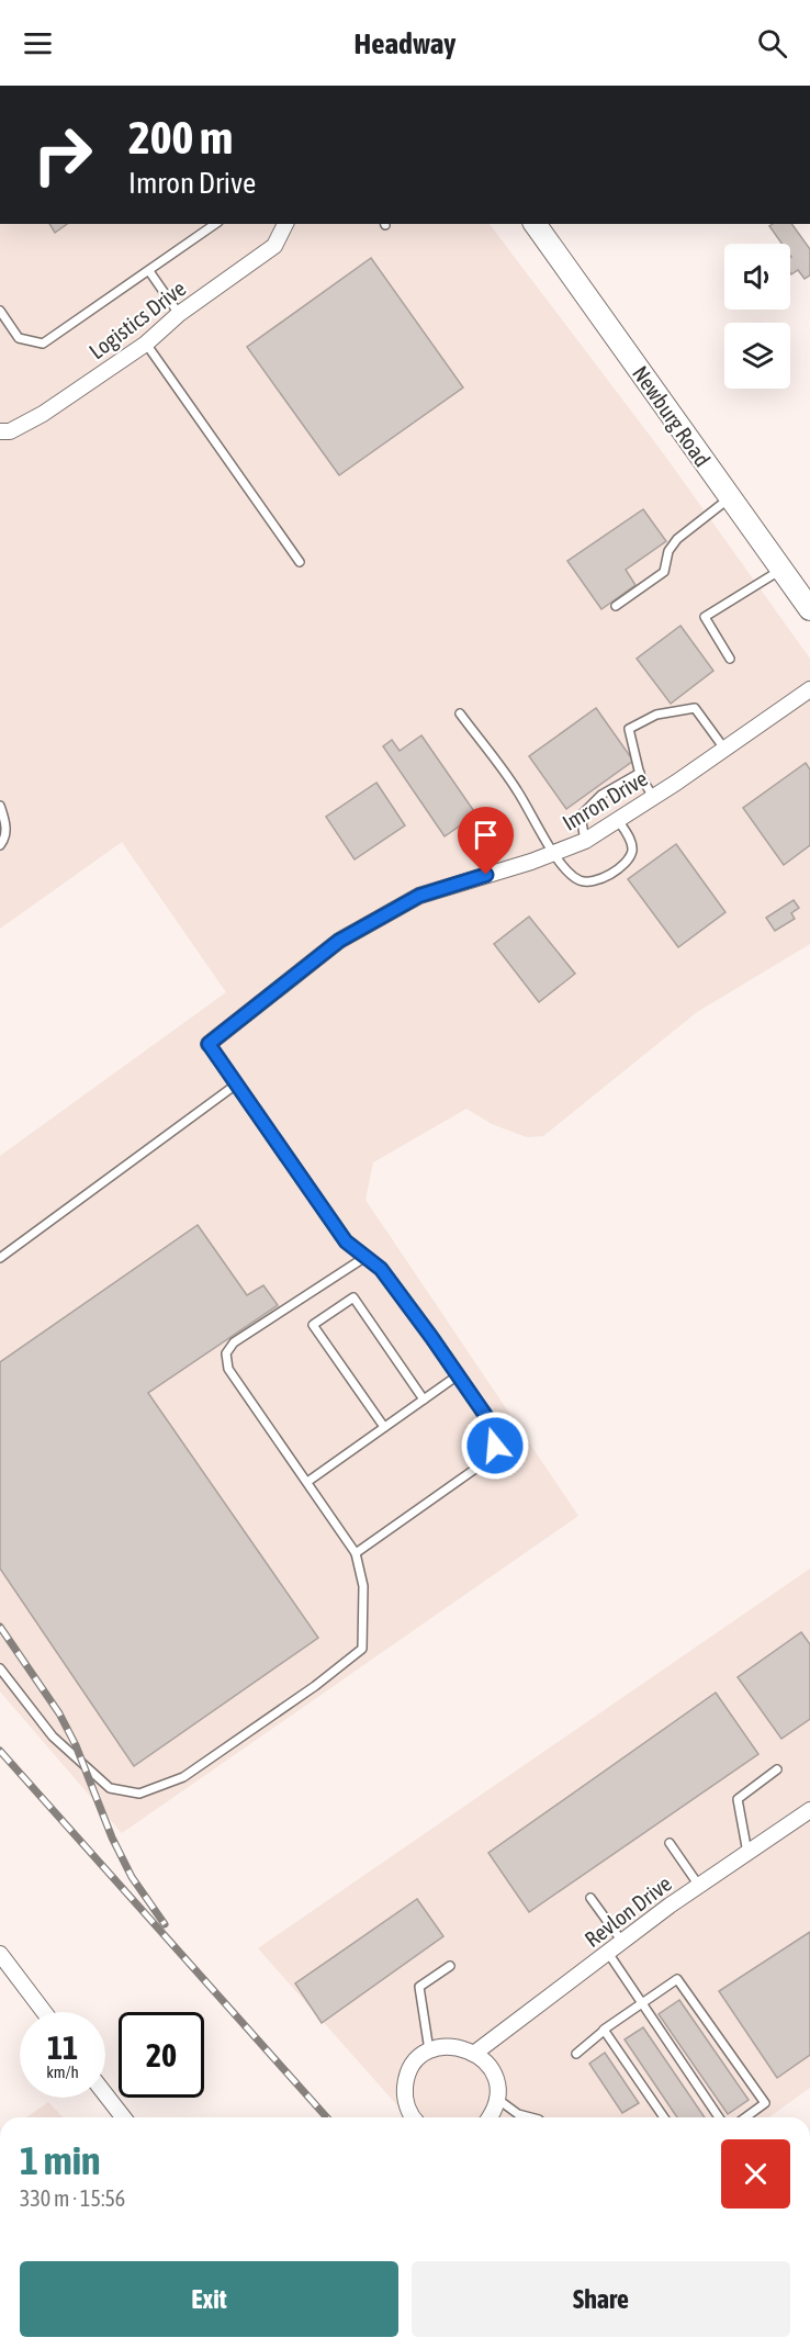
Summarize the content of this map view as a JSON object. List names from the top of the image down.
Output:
{
  "streets": {
    "main road": ["Newburg Road"],
    "street": ["Logistics Drive", "Imron Drive", "Revlon Drive"]
  },
  "page": {
    "header": "Headway",
    "turn": ["200 m", "Imron Drive"],
    "speed": "11 km/h",
    "limit": "20",
    "heading": ["1 min", "330 m · 15:56"],
    "buttons": ["Exit", "Share"]
  }
}
